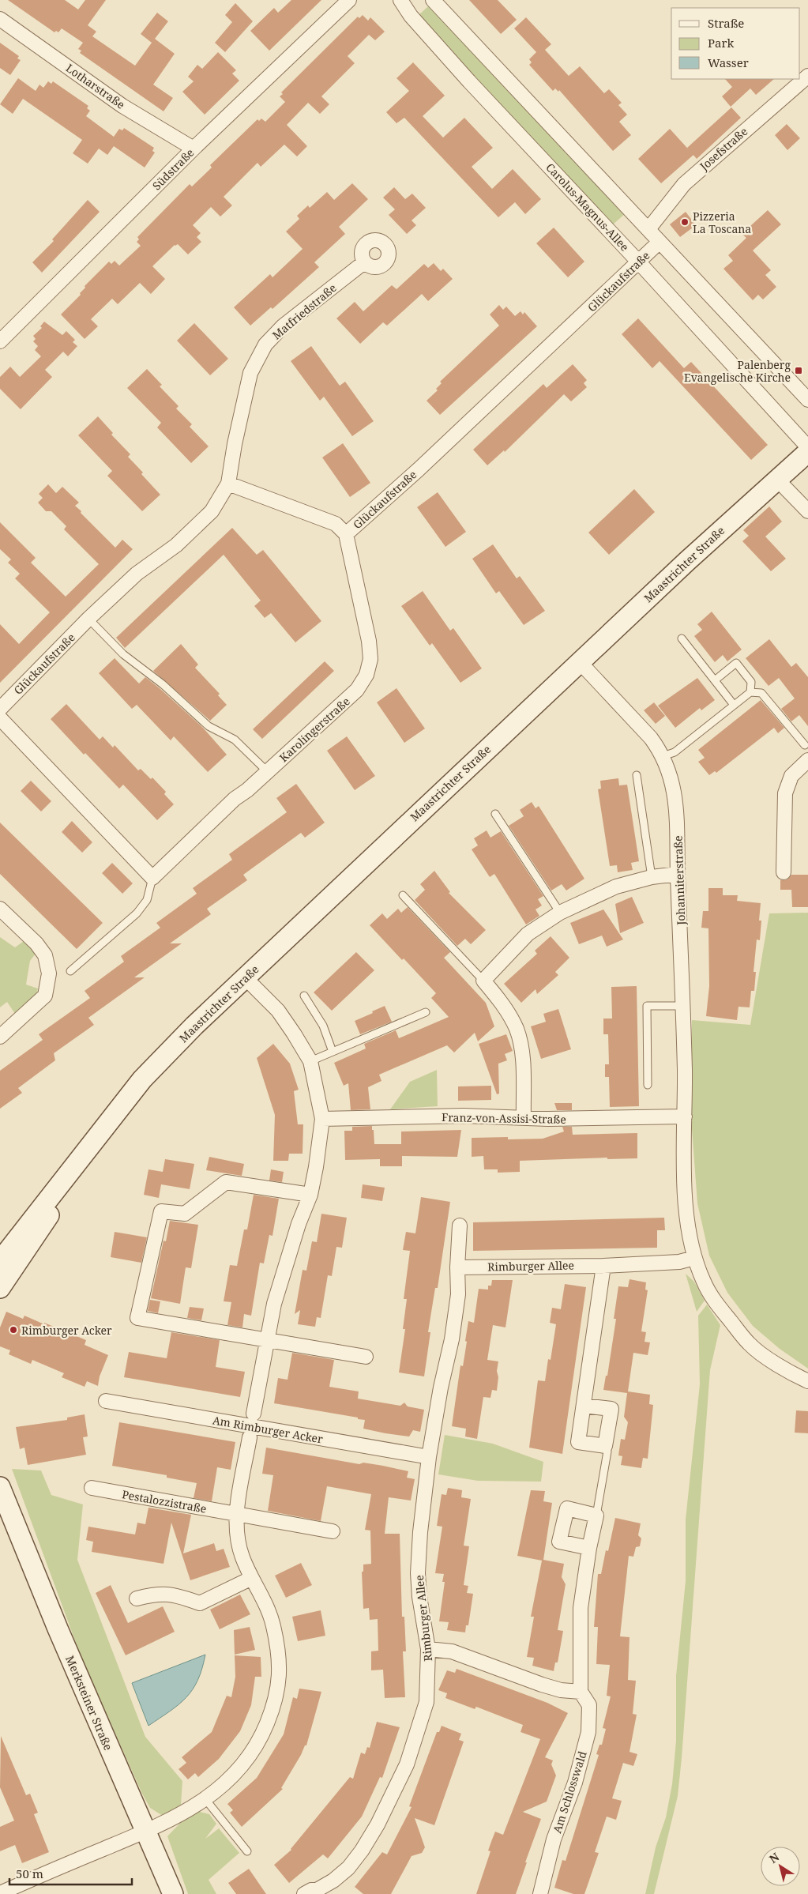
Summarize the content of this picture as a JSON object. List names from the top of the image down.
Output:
{
  "streets": {
    "street": [
      "Lotharstraße",
      "Josefstraße",
      "Südstraße",
      "Carolus-Magnus-Allee",
      "Glückaufstraße",
      "Matfriedstraße",
      "Maastrichter Straße",
      "Karolingerstraße",
      "Johanniterstraße",
      "Franz-von-Assisi-Straße",
      "Rimburger Allee",
      "Am Rimburger Acker",
      "Pestalozzistraße",
      "Merksteiner Straße",
      "Am Schlosswald"
    ]
  },
  "crossings": [
    ["Lotharstraße", "Südstraße"],
    ["Carolus-Magnus-Allee", "Glückaufstraße"],
    ["Glückaufstraße", "Matfriedstraße"],
    ["Glückaufstraße", "Karolingerstraße"],
    ["Maastrichter Straße", "Johanniterstraße"],
    ["Johanniterstraße", "Franz-von-Assisi-Straße"],
    ["Johanniterstraße", "Rimburger Allee"],
    ["Rimburger Allee", "Am Rimburger Acker"]
  ],
  "places": {
    "other": ["Pizzeria La Toscana", "Rimburger Acker"],
    "transit": ["Palenberg Evangelische Kirche"]
  },
  "legend": ["Straße", "Park", "Wasser"],
  "scale_bar": "50 m",
  "north": "top left"
}
